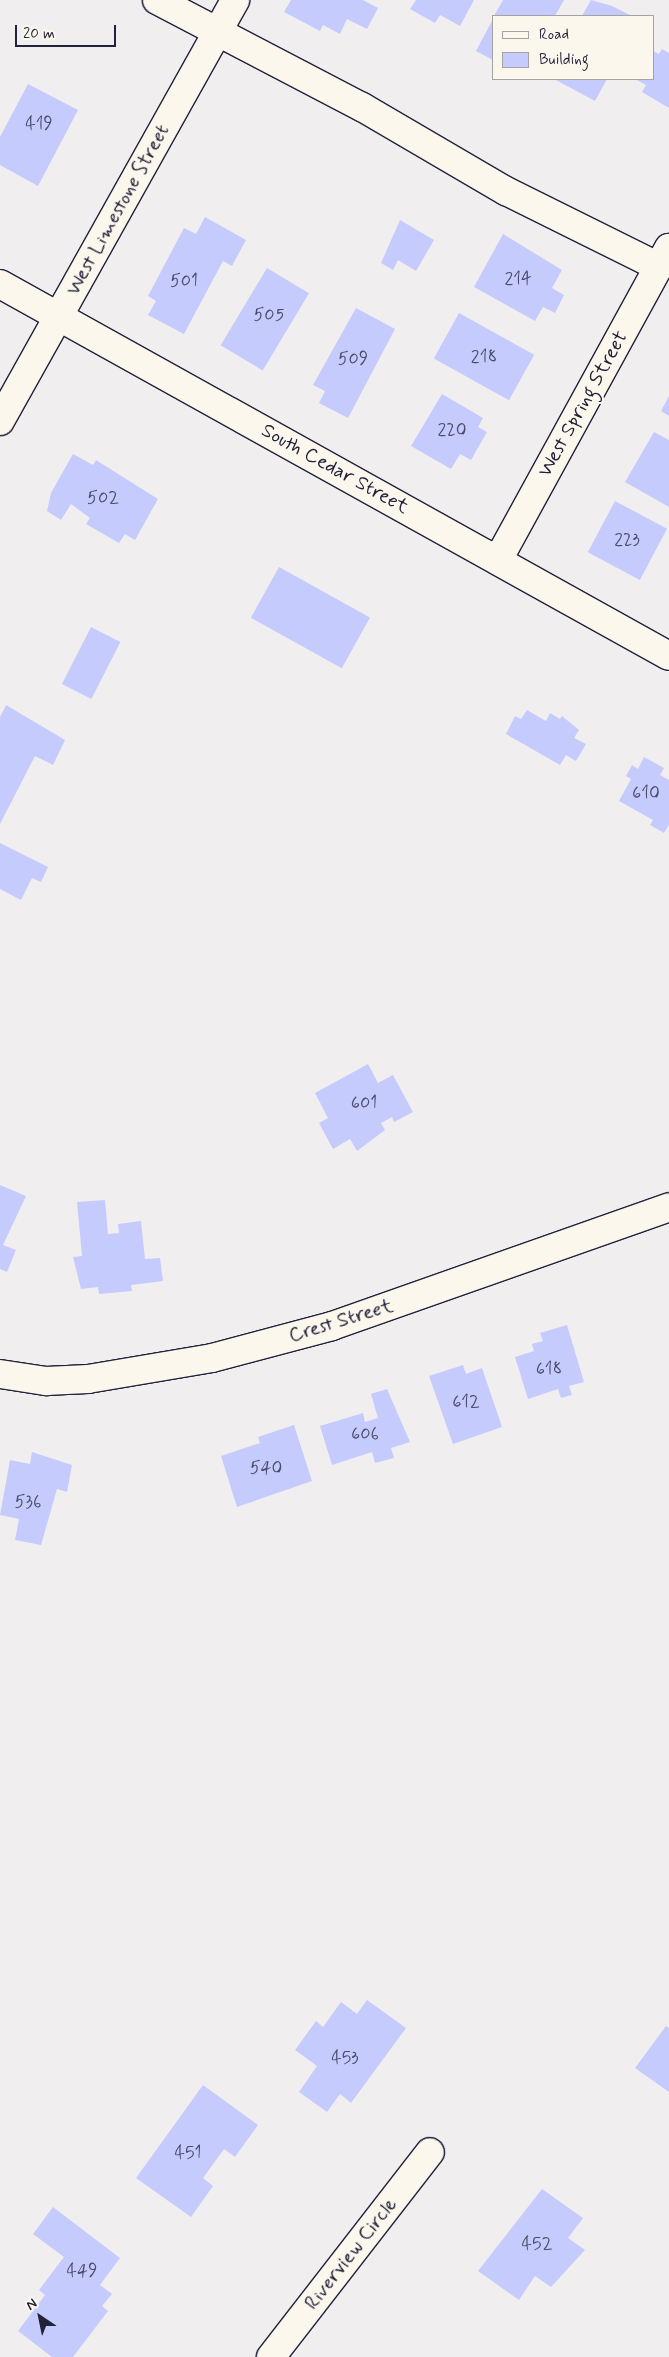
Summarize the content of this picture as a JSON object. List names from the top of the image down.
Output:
{
  "streets": {
    "street": [
      "West Limestone Street",
      "West Spring Street",
      "South Cedar Street",
      "Crest Street",
      "Riverview Circle"
    ]
  },
  "crossings": [
    ["West Limestone Street", "South Cedar Street"],
    ["West Spring Street", "South Cedar Street"]
  ],
  "house_numbers": [
    "419",
    "214",
    "501",
    "505",
    "218",
    "509",
    "220",
    "502",
    "223",
    "610",
    "601",
    "618",
    "612",
    "606",
    "540",
    "536",
    "453",
    "451",
    "452",
    "449"
  ],
  "legend": ["Road", "Building"],
  "scale_bar": "20 m",
  "north": "top left"
}
